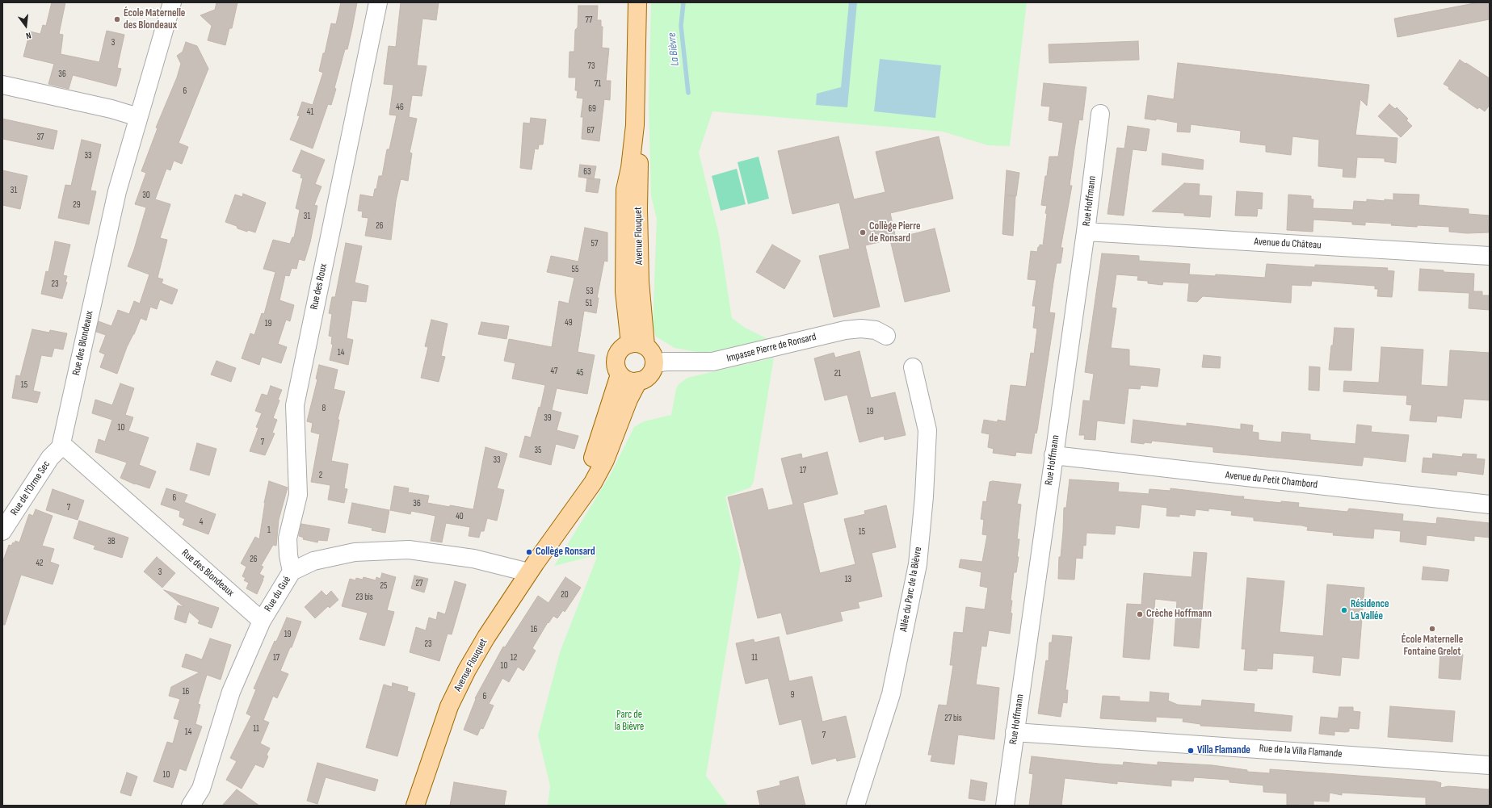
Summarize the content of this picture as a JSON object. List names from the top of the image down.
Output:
{
  "streets": {
    "main road": ["Avenue Flouquet"],
    "street": [
      "Rue Hoffmann",
      "Avenue du Château",
      "Rue des Roux",
      "Rue des Blondeaux",
      "Impasse Pierre de Ronsard",
      "Avenue du Petit Chambord",
      "Rue de l'Orme Sec",
      "Allée du Parc de la Bièvre",
      "Rue du Gué",
      "Rue de la Villa Flamande"
    ]
  },
  "crossings": [
    ["Rue Hoffmann", "Avenue du Château"],
    ["Rue Hoffmann", "Avenue du Petit Chambord"],
    ["Rue Hoffmann", "Rue de la Villa Flamande"],
    ["Avenue Flouquet", "Impasse Pierre de Ronsard"],
    ["Avenue Flouquet", "Rue du Gué"],
    ["Rue des Roux", "Rue du Gué"],
    ["Rue des Blondeaux", "Rue de l'Orme Sec"],
    ["Rue des Blondeaux", "Rue du Gué"]
  ],
  "water": ["La Bièvre"],
  "parks": ["Parc de la Bièvre"],
  "places": [
    "École Maternelle des Blondeaux",
    "Collège Pierre de Ronsard",
    "Collège Ronsard",
    "Résidence La Vallée",
    "Crèche Hoffmann",
    "École Maternelle Fontaine Grelot",
    "Villa Flamande"
  ],
  "house_numbers": [
    "77",
    "3",
    "73",
    "36",
    "71",
    "6",
    "46",
    "69",
    "41",
    "67",
    "37",
    "33",
    "63",
    "31",
    "30",
    "29",
    "31",
    "26",
    "57",
    "55",
    "23",
    "53",
    "51",
    "49",
    "19",
    "14",
    "47",
    "45",
    "21",
    "15",
    "8",
    "19",
    "39",
    "10",
    "7",
    "35",
    "33",
    "17",
    "2",
    "6",
    "36",
    "7",
    "40",
    "4",
    "1",
    "15",
    "3B",
    "26",
    "42",
    "3",
    "13",
    "27",
    "25",
    "20",
    "23 bis",
    "16",
    "19",
    "23",
    "17",
    "12",
    "11",
    "10",
    "16",
    "9",
    "6",
    "27 bis",
    "11",
    "14",
    "7",
    "10"
  ],
  "north": "bottom"
}
